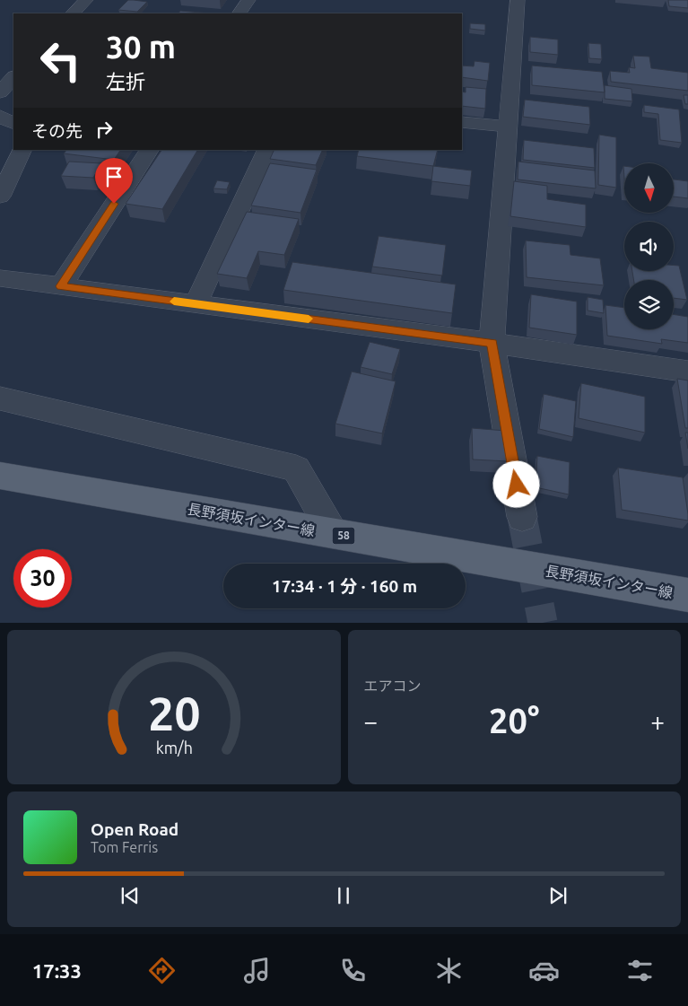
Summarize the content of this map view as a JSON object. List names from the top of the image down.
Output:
{
  "streets": {
    "main road": ["長野須坂インター線", "58"]
  },
  "north": "bottom",
  "page": {
    "turn": ["30 m", "左折"],
    "then": "その先",
    "limit": "30",
    "trip": "17:34 · 1 分 · 160 m",
    "tile": "エアコン",
    "heat": ["−", "20°", "+"],
    "song": ["Open Road", "Tom Ferris"],
    "tabs": "17:33",
    "gauge": ["20", "km/h"]
  }
}
